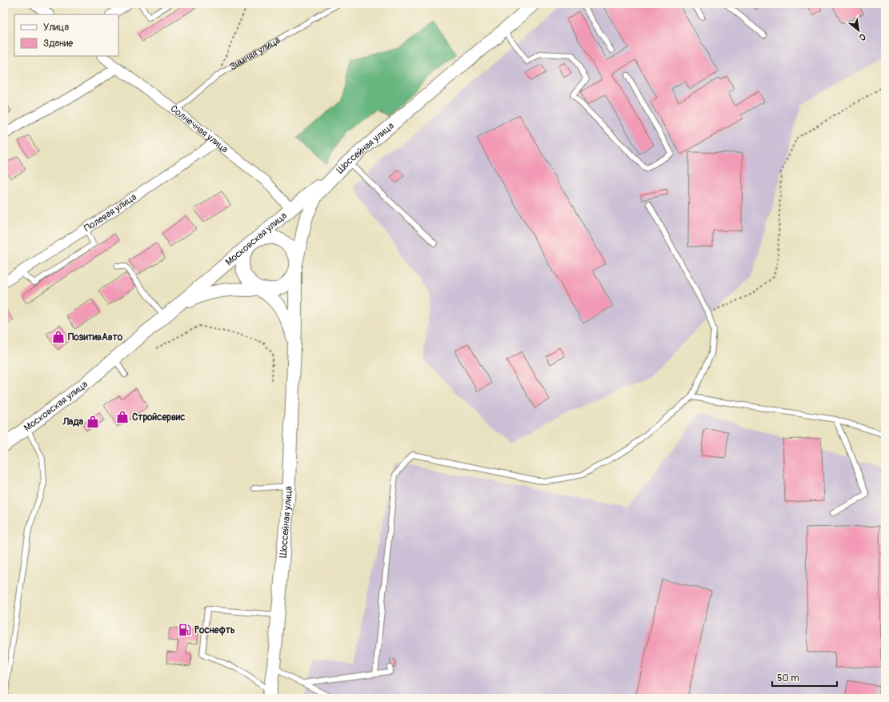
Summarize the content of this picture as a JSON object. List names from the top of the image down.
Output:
{
  "streets": {
    "main road": ["Шоссейная улица", "Московская улица"],
    "street": ["Солнечная улица", "Полевая улица"],
    "lane": ["Зимняя улица"]
  },
  "crossings": [
    ["Зимняя улица", "Солнечная улица"],
    ["Солнечная улица", "Полевая улица"],
    ["Солнечная улица", "Московская улица"],
    ["Шоссейная улица", "Московская улица"]
  ],
  "places": {
    "shop": ["ПозитивАвто", "Стройсервис", "Лада"],
    "fuel station": ["Роснефть"]
  },
  "legend": ["Улица", "Здание"],
  "scale_bar": "50 m",
  "north": "bottom right"
}
